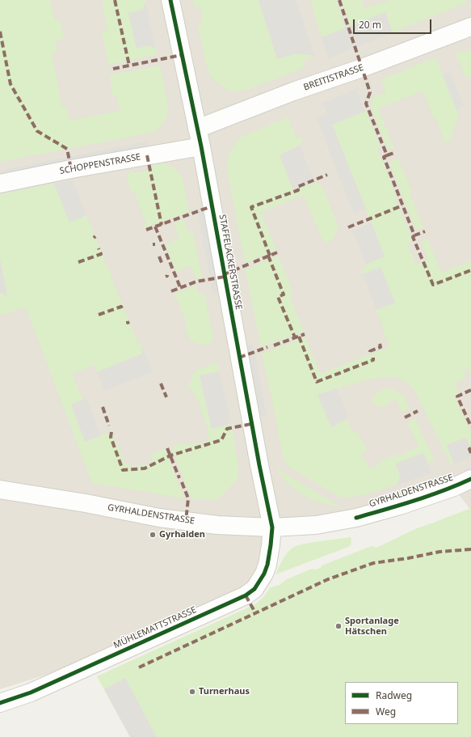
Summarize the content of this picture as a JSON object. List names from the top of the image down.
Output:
{
  "streets": {
    "street": [
      "BREITISTRASSE",
      "SCHOPPENSTRASSE",
      "STAFFELACKERSTRASSE",
      "GYRHALDENSTRASSE",
      "MÜHLEMATTSTRASSE"
    ]
  },
  "crossings": [
    ["BREITISTRASSE", "STAFFELACKERSTRASSE"],
    ["SCHOPPENSTRASSE", "STAFFELACKERSTRASSE"],
    ["STAFFELACKERSTRASSE", "GYRHALDENSTRASSE"],
    ["STAFFELACKERSTRASSE", "MÜHLEMATTSTRASSE"],
    ["GYRHALDENSTRASSE", "MÜHLEMATTSTRASSE"]
  ],
  "places": ["Gyrhalden", "Sportanlage Hätschen", "Turnerhaus"],
  "legend": ["Radweg", "Weg"],
  "scale_bar": "20 m"
}
